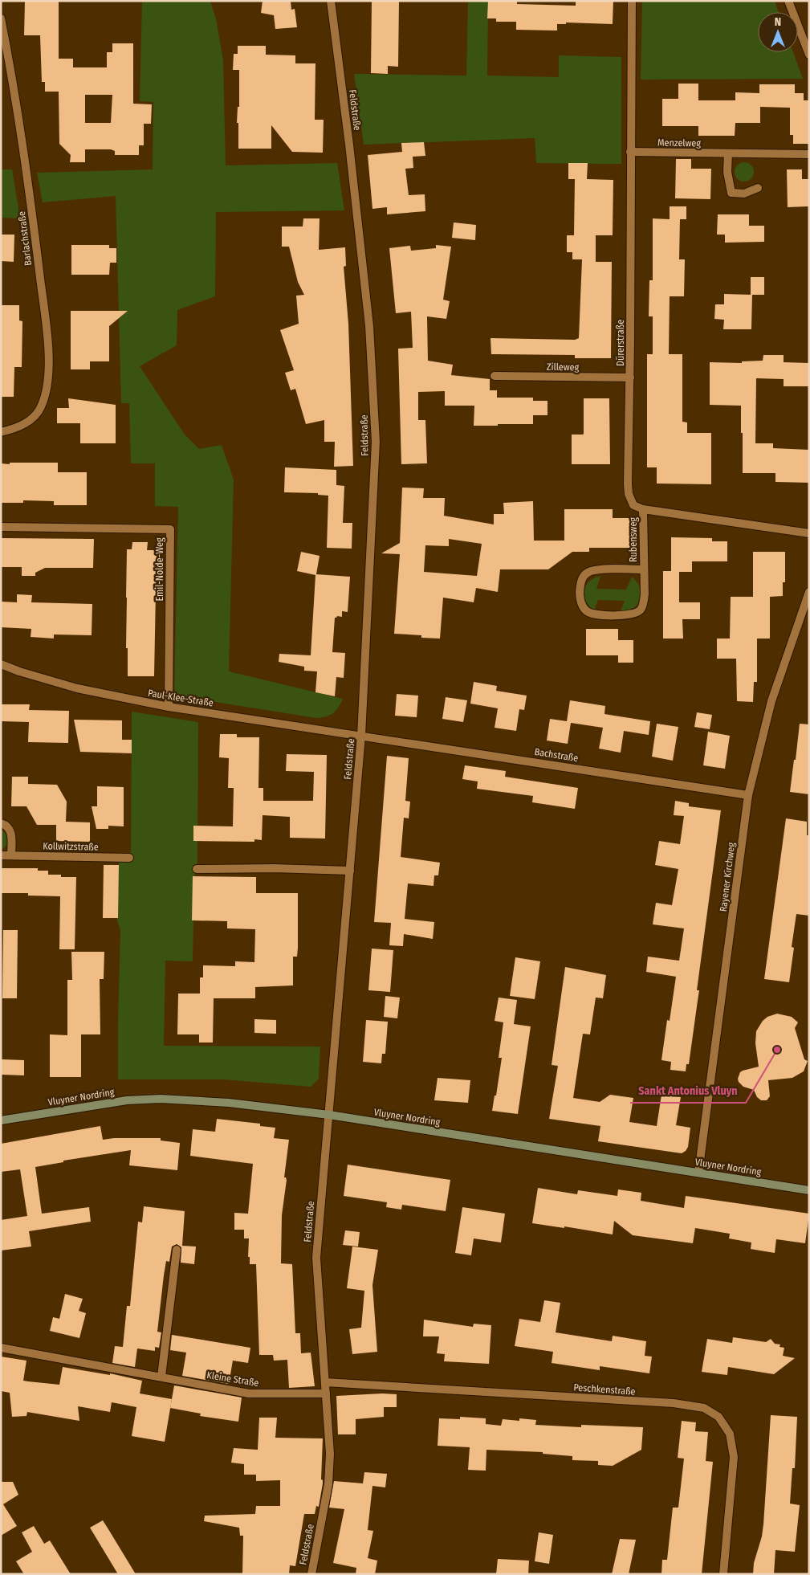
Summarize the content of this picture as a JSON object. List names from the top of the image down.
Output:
{
  "streets": {
    "street": [
      "Feldstraße",
      "Menzelweg",
      "Barlachstraße",
      "Dürerstraße",
      "Zilleweg",
      "Rubensweg",
      "Emil-Nolde-Weg",
      "Paul-Klee-Straße",
      "Bachstraße",
      "Kollwitzstraße",
      "Rayener Kirchweg",
      "Vluyner Nordring",
      "Kleine Straße",
      "Peschkenstraße"
    ]
  },
  "crossings": [
    ["Feldstraße", "Paul-Klee-Straße"],
    ["Feldstraße", "Bachstraße"],
    ["Feldstraße", "Vluyner Nordring"],
    ["Feldstraße", "Kleine Straße"],
    ["Feldstraße", "Peschkenstraße"],
    ["Menzelweg", "Dürerstraße"],
    ["Dürerstraße", "Zilleweg"],
    ["Dürerstraße", "Rubensweg"],
    ["Emil-Nolde-Weg", "Paul-Klee-Straße"],
    ["Paul-Klee-Straße", "Bachstraße"],
    ["Bachstraße", "Rayener Kirchweg"],
    ["Rayener Kirchweg", "Vluyner Nordring"]
  ],
  "places": ["Sankt Antonius Vluyn"],
  "north": "top"
}
